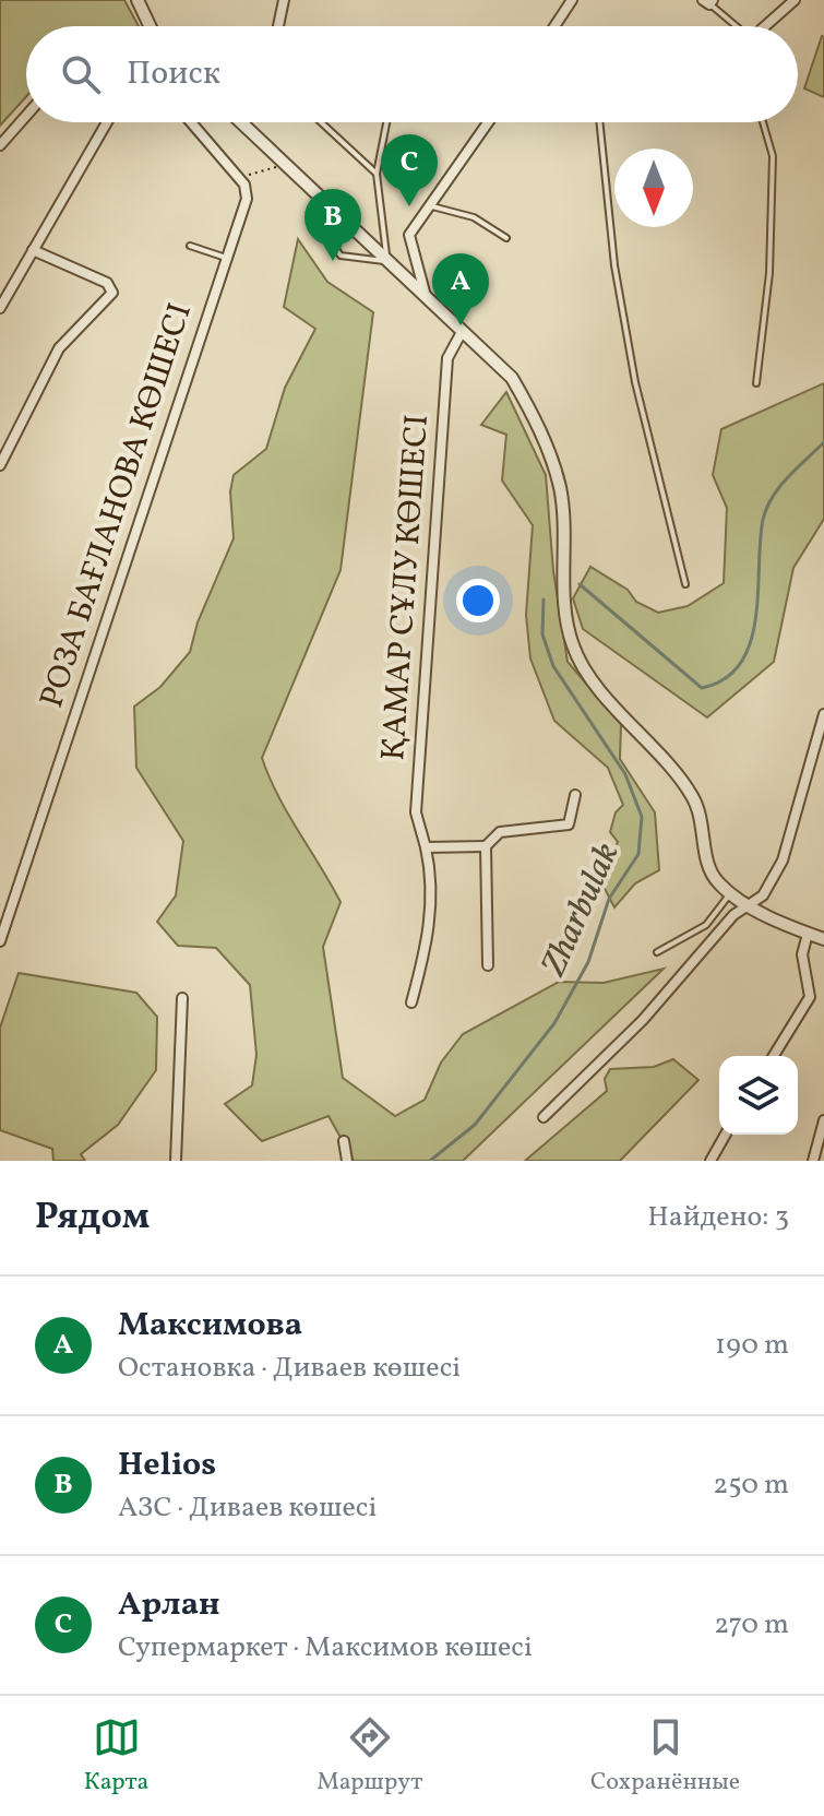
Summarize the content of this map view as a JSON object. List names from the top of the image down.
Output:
{
  "streets": {
    "street": ["РОЗА БАҒЛАНОВА КӨШЕСІ", "ҚАМАР СҰЛУ КӨШЕСІ"]
  },
  "water": ["Zharbulak"],
  "north": "bottom",
  "page": {
    "search": "Поиск",
    "pins": ["C", "B", "A"],
    "heading": ["Рядом", "Найдено: 3"],
    "list": [
      {
        "mark": "A",
        "name": "Максимова",
        "note": "Остановка · Диваев көшесі",
        "value": "190 m"
      },
      {
        "mark": "B",
        "name": "Helios",
        "note": "АЗС · Диваев көшесі",
        "value": "250 m"
      },
      {
        "mark": "C",
        "name": "Арлан",
        "note": "Супермаркет · Максимов көшесі",
        "value": "270 m"
      }
    ],
    "nav": ["Карта", "Маршрут", "Сохранённые"]
  }
}
